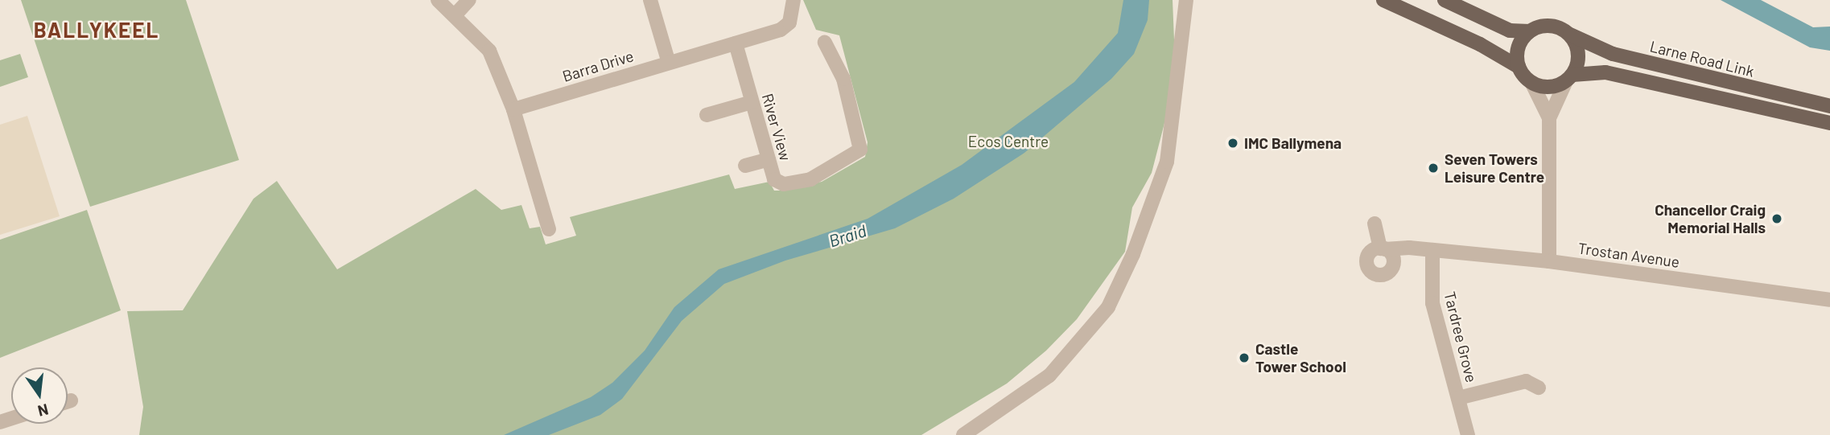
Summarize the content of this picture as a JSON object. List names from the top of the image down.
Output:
{
  "streets": {
    "main road": ["Larne Road Link"],
    "street": [
      "Barra Drive",
      "River View",
      "Trostan Avenue",
      "Tardree Grove"
    ]
  },
  "crossings": [
    ["Barra Drive", "River View"],
    ["Trostan Avenue", "Tardree Grove"]
  ],
  "districts": ["BALLYKEEL"],
  "water": ["Braid"],
  "parks": ["Ecos Centre"],
  "places": [
    "IMC Ballymena",
    "Seven Towers Leisure Centre",
    "Chancellor Craig Memorial Halls",
    "Castle Tower School"
  ],
  "north": "bottom"
}
